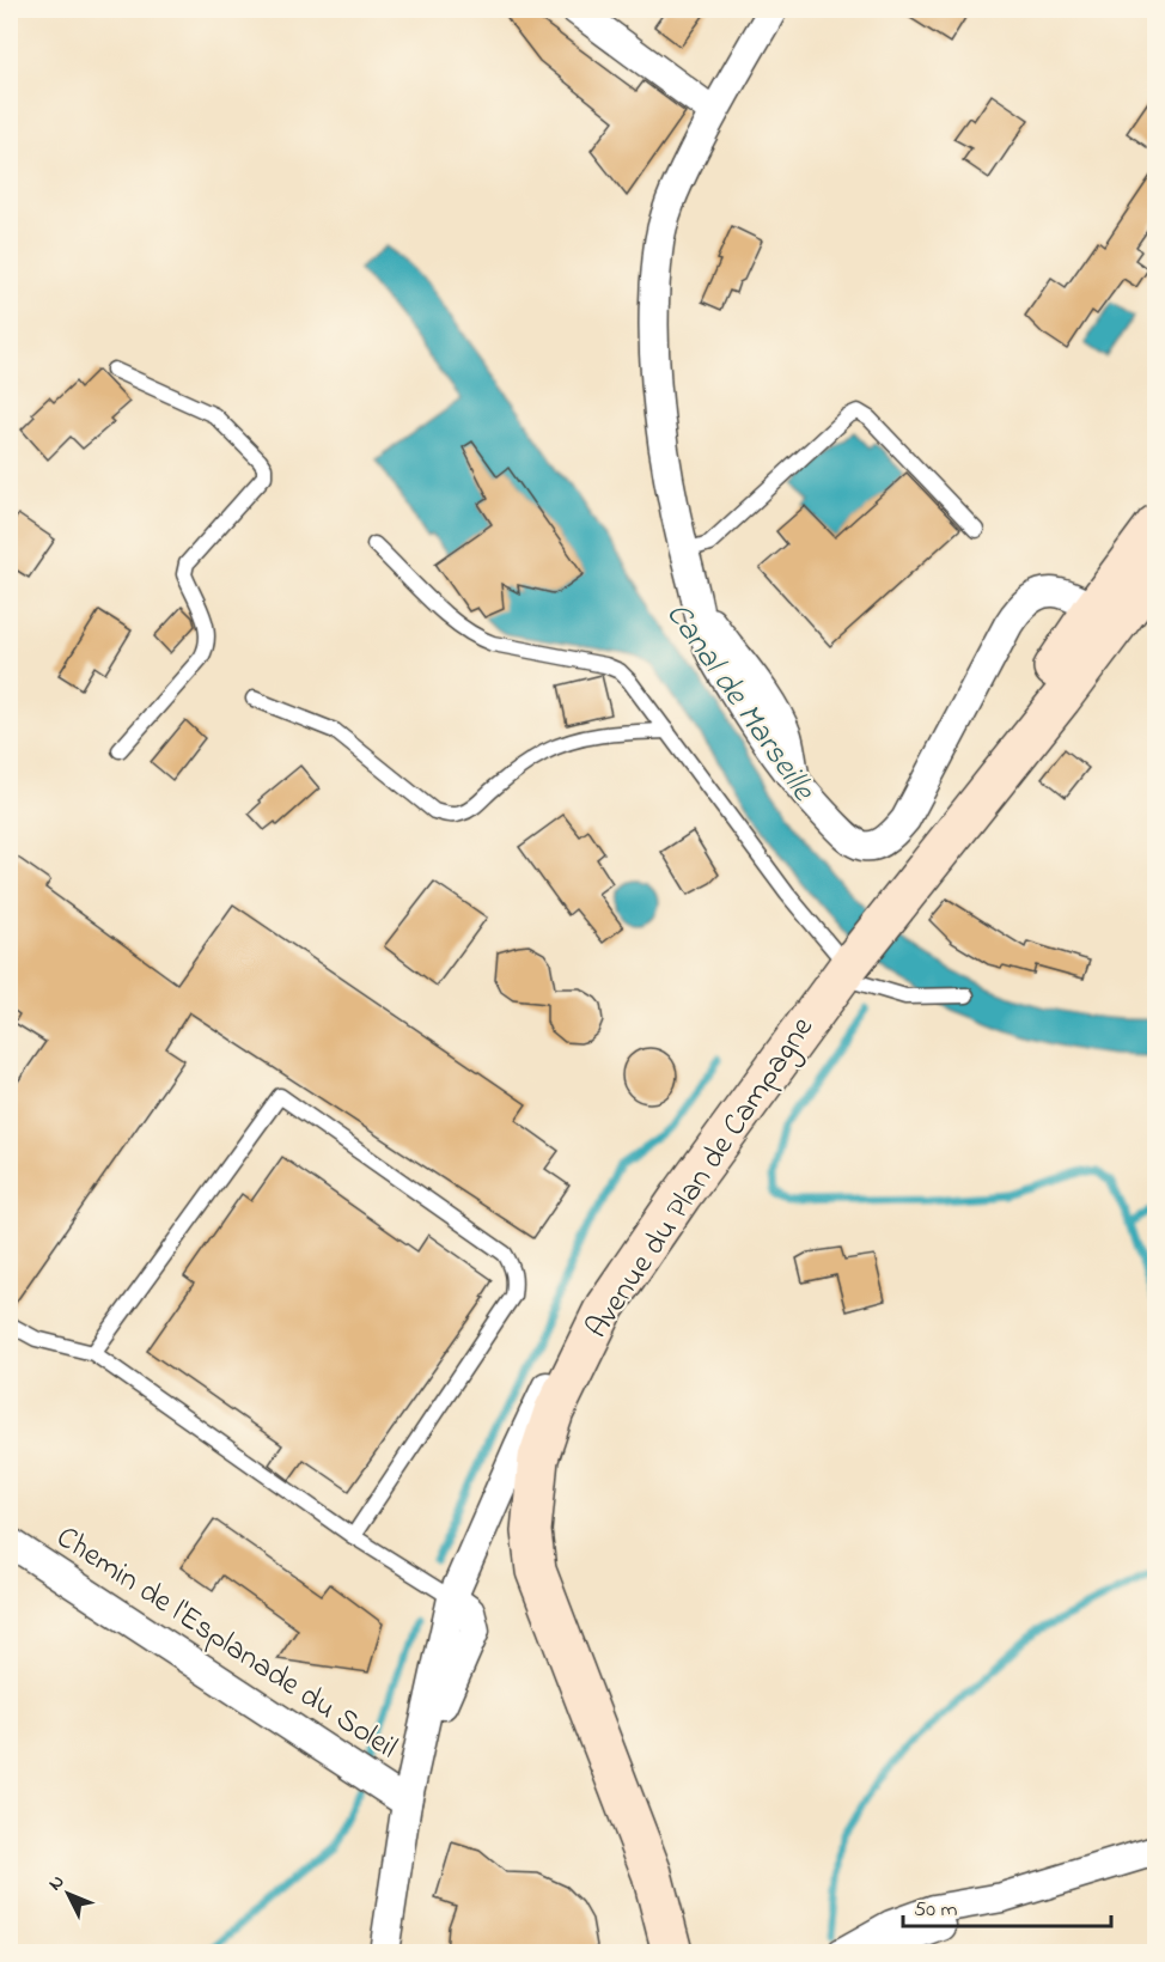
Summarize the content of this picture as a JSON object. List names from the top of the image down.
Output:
{
  "streets": {
    "main road": ["Avenue du Plan de Campagne"],
    "street": ["Chemin de l'Esplanade du Soleil"]
  },
  "water": ["Canal de Marseille"],
  "scale_bar": "50 m",
  "north": "top left"
}
